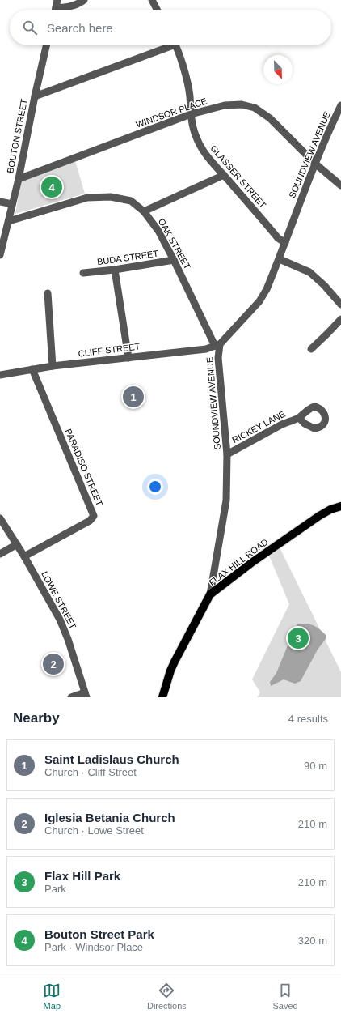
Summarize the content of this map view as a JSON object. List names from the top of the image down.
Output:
{
  "streets": {
    "main road": ["FLAX HILL ROAD"],
    "street": [
      "WINDSOR PLACE",
      "BOUTON STREET",
      "SOUNDVIEW AVENUE",
      "GLASSER STREET",
      "OAK STREET",
      "BUDA STREET",
      "CLIFF STREET",
      "RICKEY LANE",
      "PARADISO STREET",
      "LOWE STREET"
    ]
  },
  "crossings": [
    ["WINDSOR PLACE", "BOUTON STREET"],
    ["WINDSOR PLACE", "SOUNDVIEW AVENUE"],
    ["WINDSOR PLACE", "GLASSER STREET"],
    ["BOUTON STREET", "OAK STREET"],
    ["SOUNDVIEW AVENUE", "GLASSER STREET"],
    ["SOUNDVIEW AVENUE", "OAK STREET"],
    ["SOUNDVIEW AVENUE", "CLIFF STREET"],
    ["SOUNDVIEW AVENUE", "RICKEY LANE"],
    ["SOUNDVIEW AVENUE", "FLAX HILL ROAD"],
    ["OAK STREET", "BUDA STREET"],
    ["OAK STREET", "CLIFF STREET"],
    ["CLIFF STREET", "PARADISO STREET"],
    ["PARADISO STREET", "LOWE STREET"]
  ],
  "north": "bottom right",
  "page": {
    "search": "Search here",
    "pins": [
      "4",
      "1",
      "3",
      "2"
    ],
    "heading": ["Nearby", "4 results"],
    "list": [
      {
        "mark": "1",
        "name": "Saint Ladislaus Church",
        "note": "Church · Cliff Street",
        "value": "90 m"
      },
      {
        "mark": "2",
        "name": "Iglesia Betania Church",
        "note": "Church · Lowe Street",
        "value": "210 m"
      },
      {
        "mark": "3",
        "name": "Flax Hill Park",
        "note": "Park",
        "value": "210 m"
      },
      {
        "mark": "4",
        "name": "Bouton Street Park",
        "note": "Park · Windsor Place",
        "value": "320 m"
      }
    ],
    "nav": ["Map", "Directions", "Saved"]
  }
}
